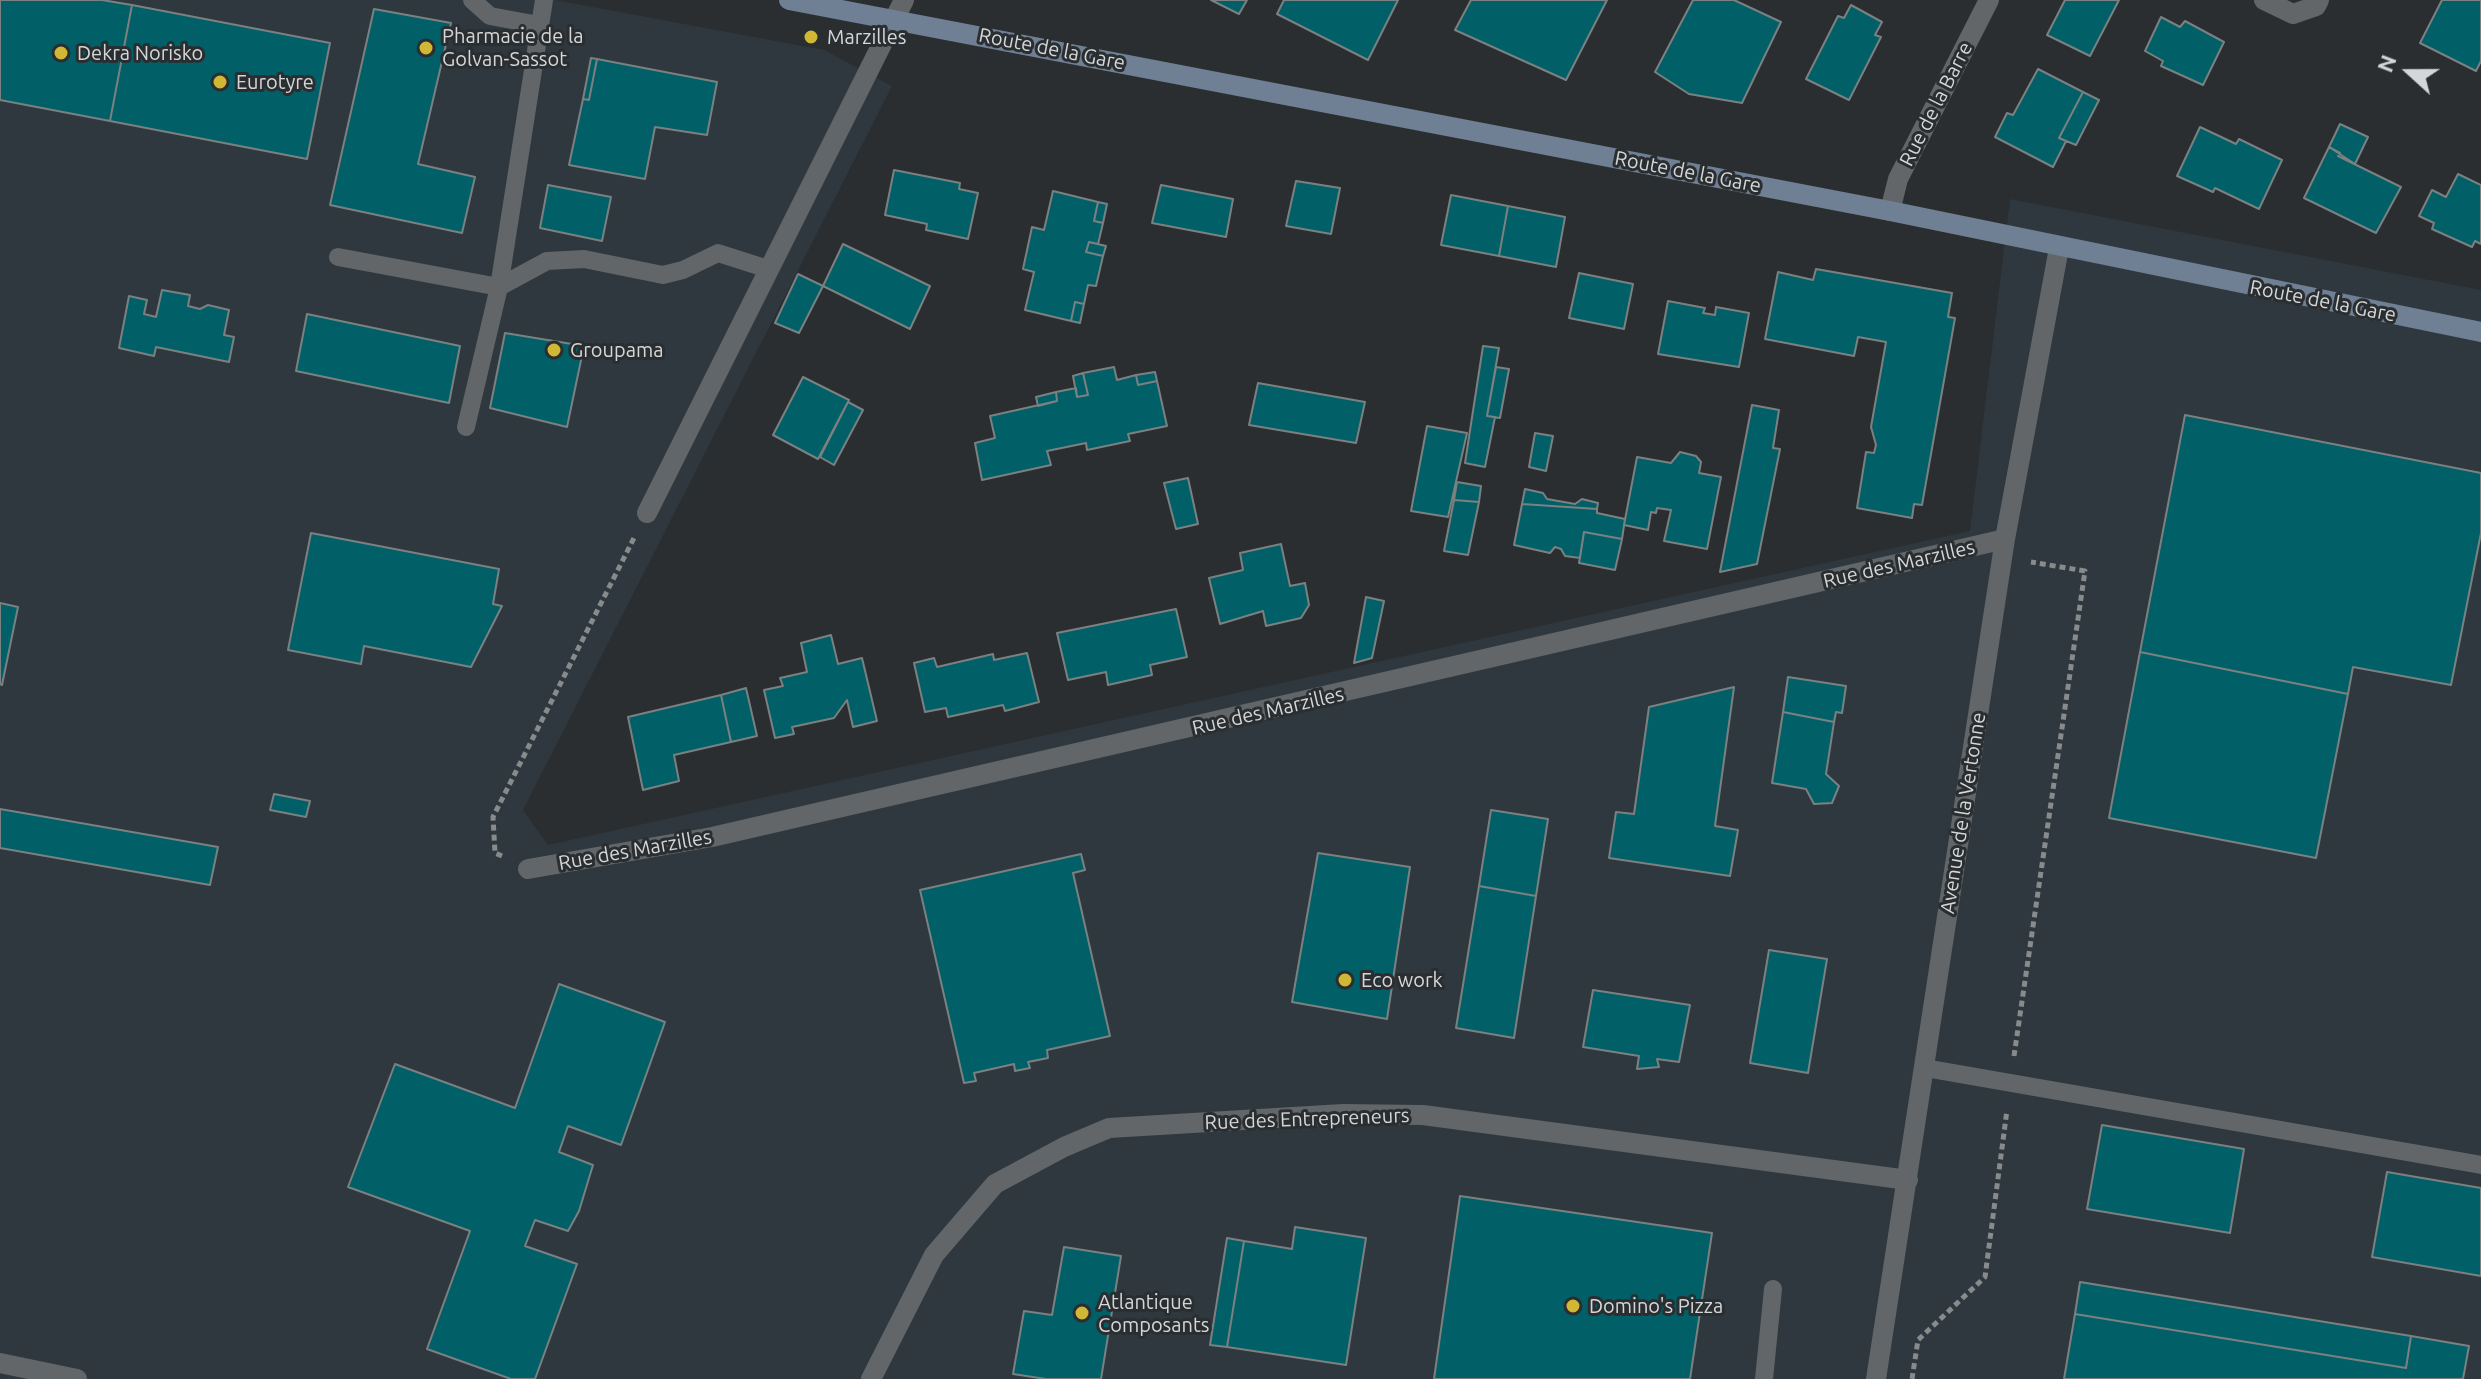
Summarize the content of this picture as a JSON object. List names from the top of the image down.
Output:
{
  "streets": {
    "main road": ["Route de la Gare"],
    "street": [
      "Rue de la Barre",
      "Rue des Marzilles",
      "Avenue de la Vertonne",
      "Rue des Entrepreneurs"
    ]
  },
  "crossings": [
    ["Route de la Gare", "Rue de la Barre"],
    ["Route de la Gare", "Avenue de la Vertonne"],
    ["Rue des Marzilles", "Avenue de la Vertonne"],
    ["Avenue de la Vertonne", "Rue des Entrepreneurs"]
  ],
  "places": [
    "Marzilles",
    "Pharmacie de la Golvan-Sassot",
    "Dekra Norisko",
    "Eurotyre",
    "Groupama",
    "Eco work",
    "Domino's Pizza",
    "Atlantique Composants"
  ],
  "north": "left"
}
